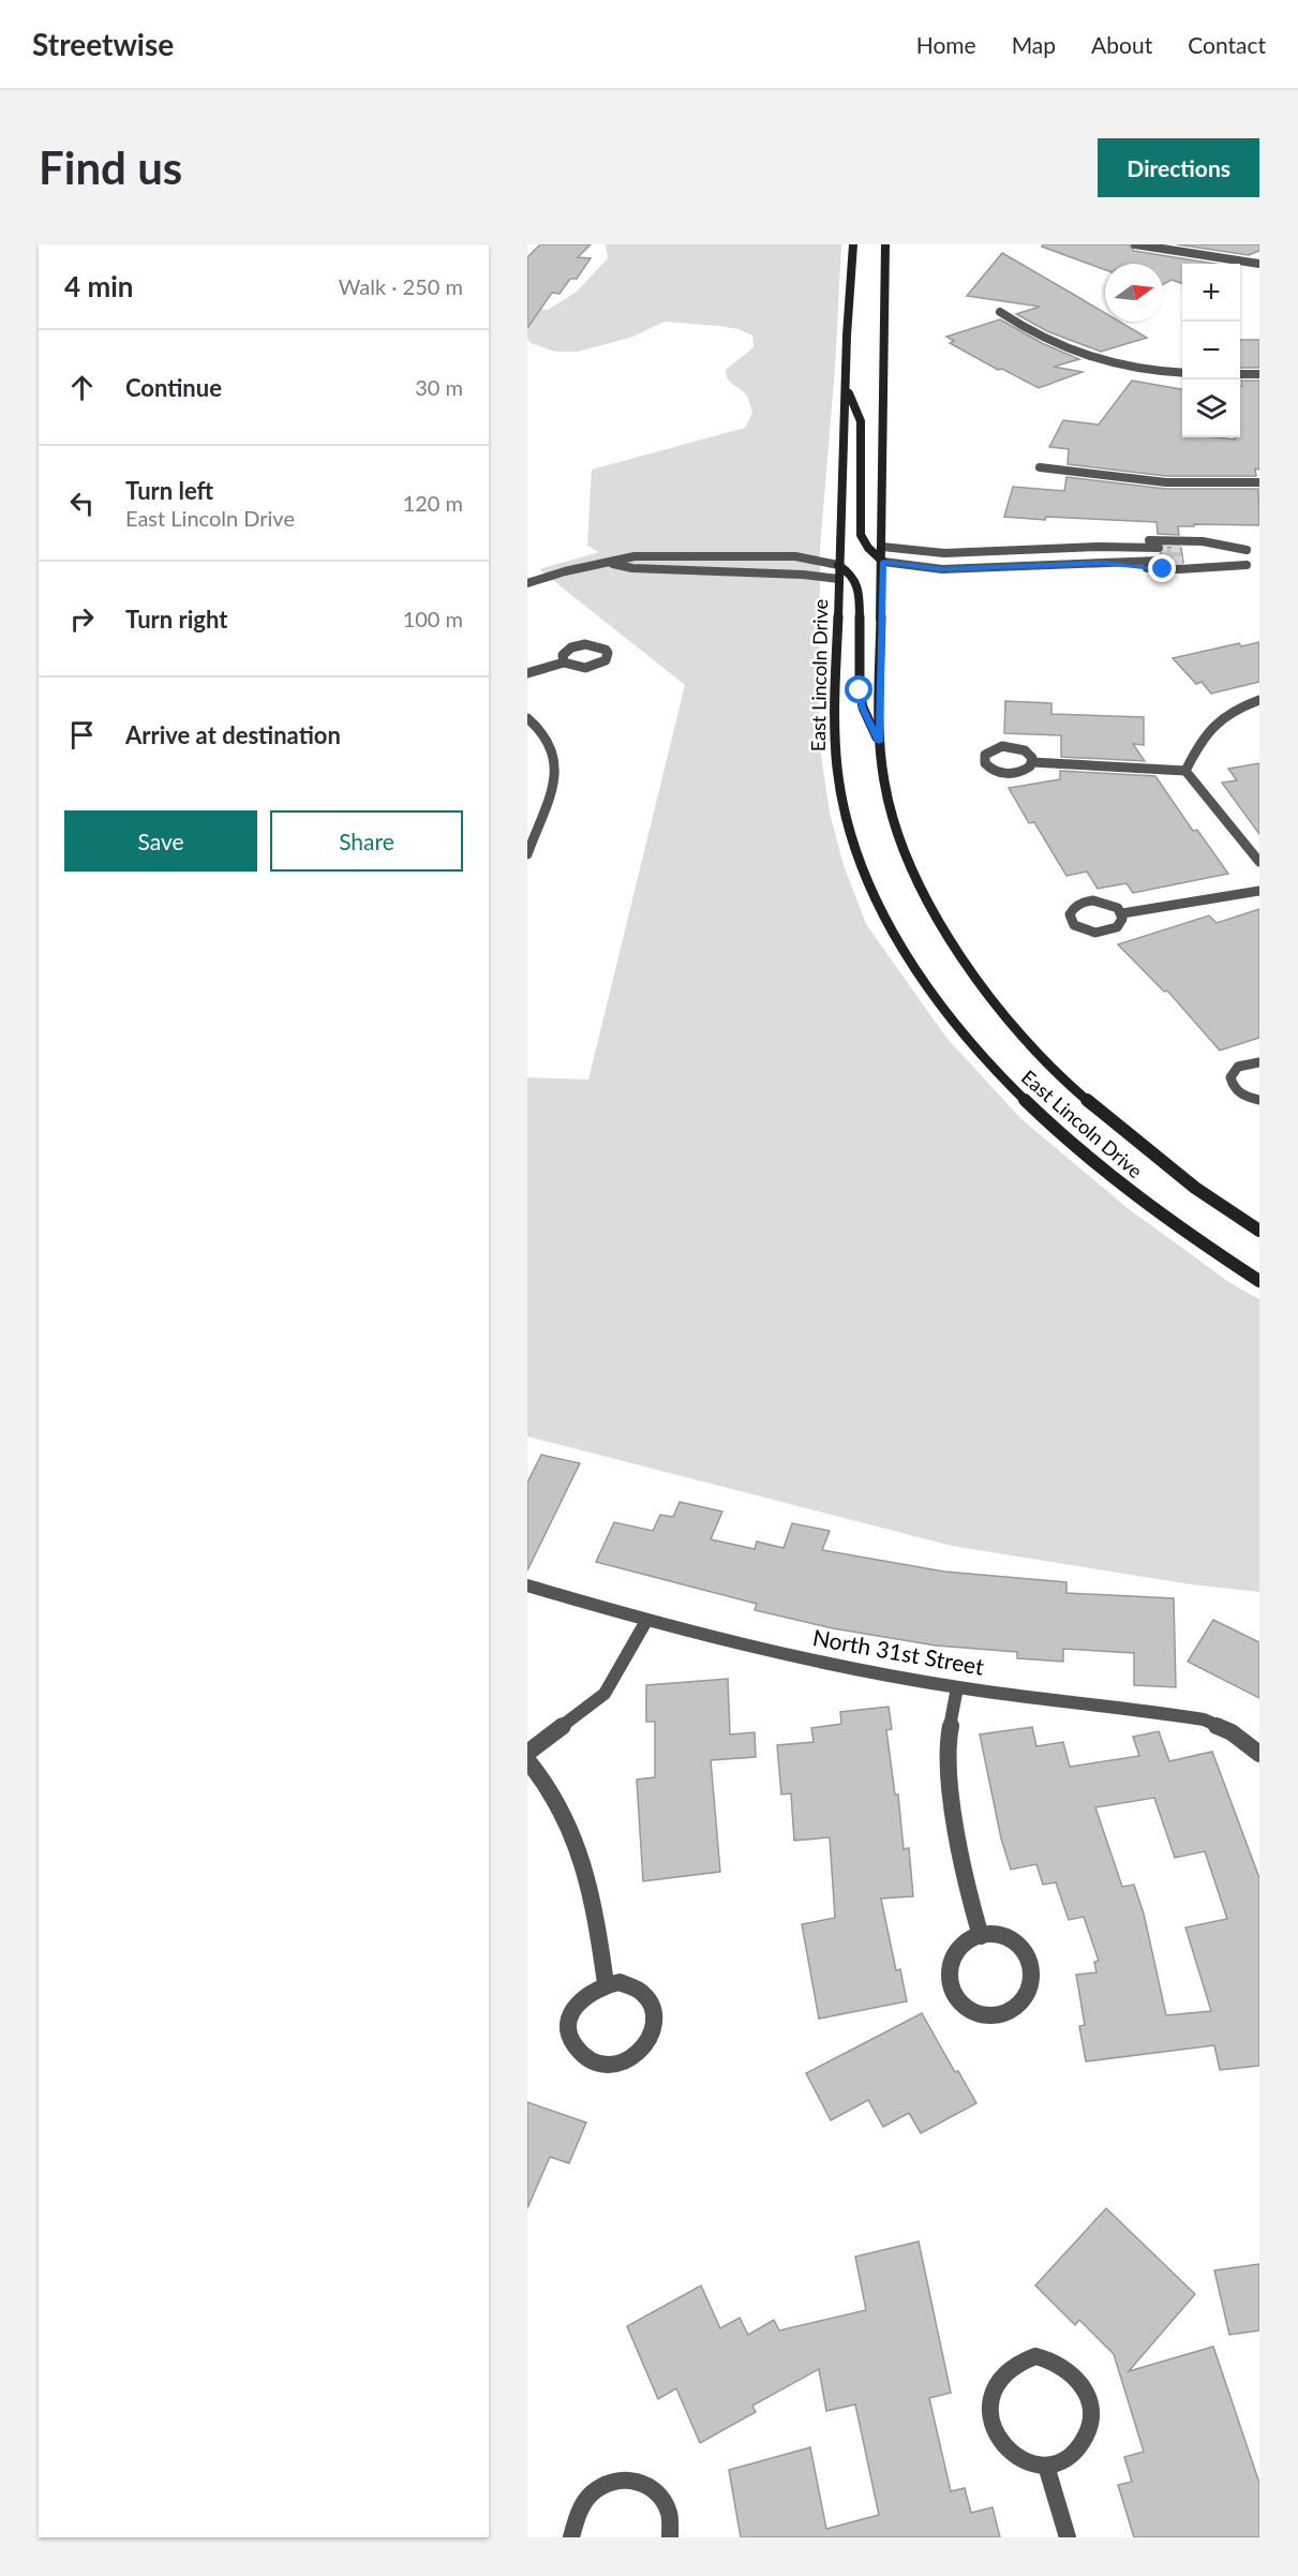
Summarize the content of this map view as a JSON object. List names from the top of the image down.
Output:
{
  "streets": {
    "main road": ["East Lincoln Drive"],
    "street": ["North 31st Street"]
  },
  "north": "right",
  "page": {
    "header": "Streetwise",
    "nav": [
      "Home",
      "Map",
      "About",
      "Contact"
    ],
    "buttons": [
      "Directions",
      ["Save", "Share"]
    ],
    "title": "Find us",
    "heading": ["4 min", "Walk · 250 m"],
    "map_buttons": ["+", "−"],
    "list": [
      ["Continue", "30 m"],
      ["Turn left", "East Lincoln Drive", "120 m"],
      ["Turn right", "100 m"],
      "Arrive at destination"
    ]
  }
}
